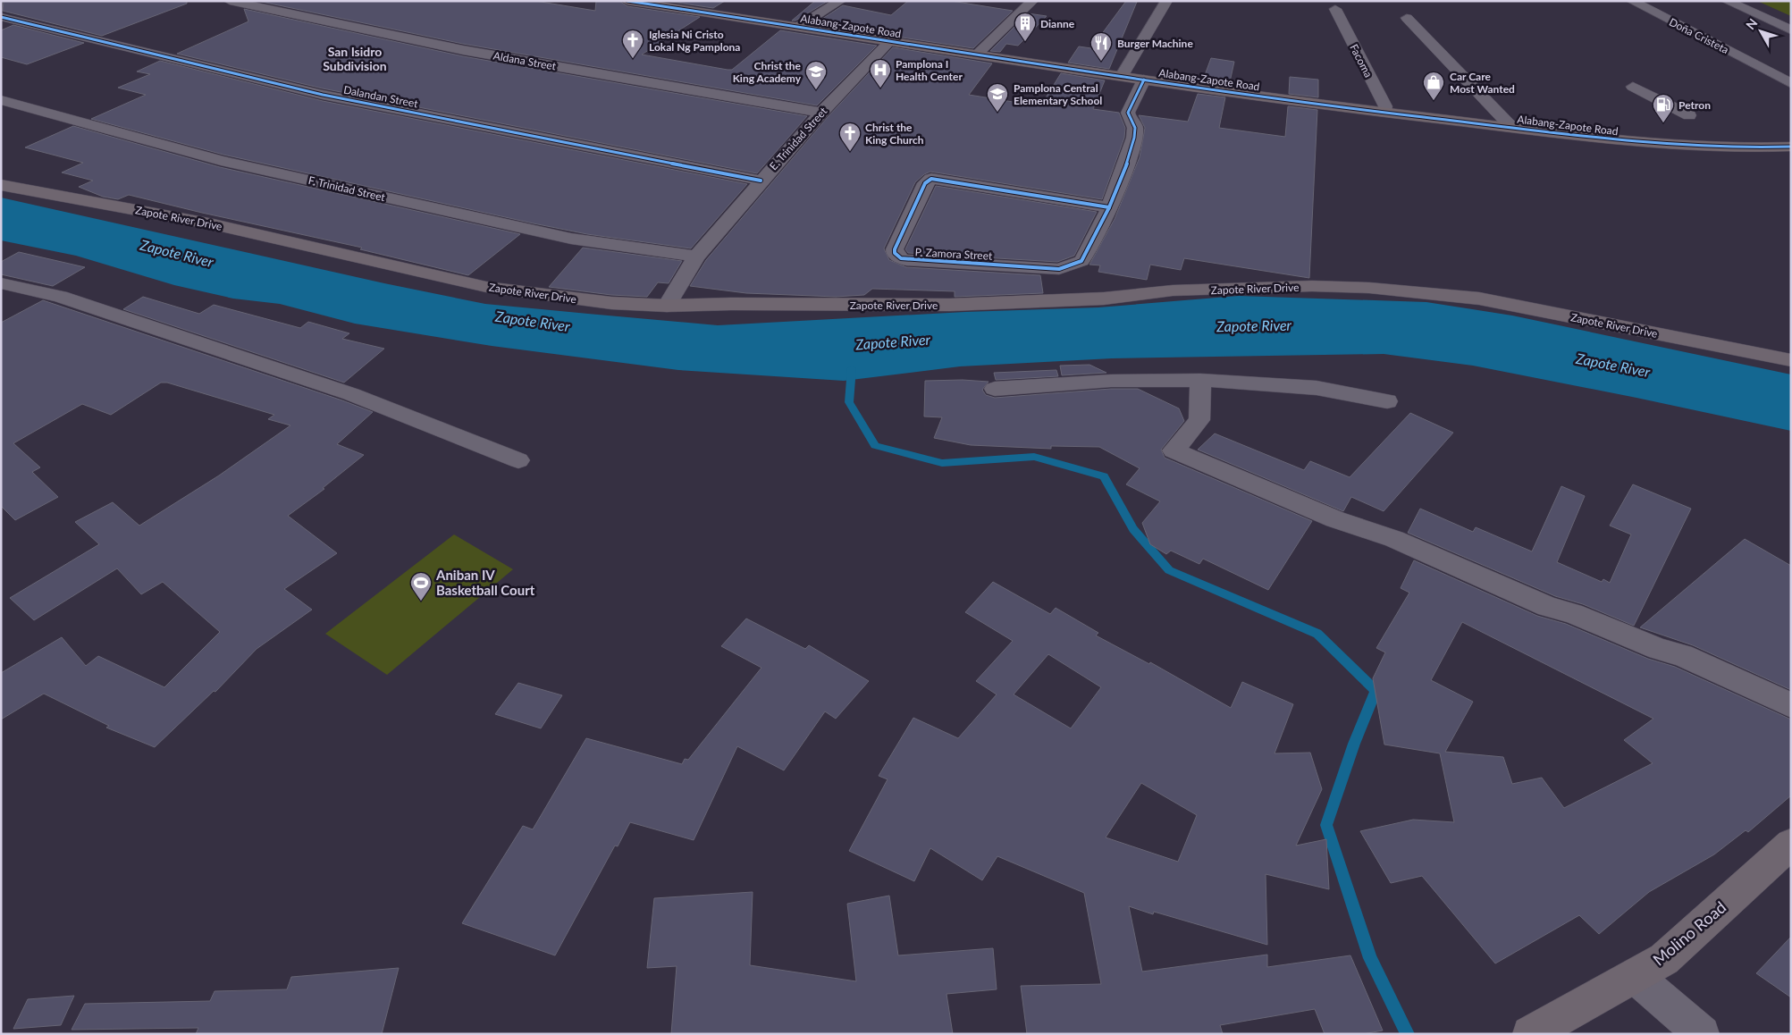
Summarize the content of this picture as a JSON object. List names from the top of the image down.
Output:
{
  "streets": {
    "highway": ["Alabang-Zapote Road"],
    "main road": ["Zapote River Drive", "Molino Road"],
    "street": [
      "Doña Cristeta",
      "Aldana Street",
      "Facoma",
      "Dalandan Street",
      "E. Trinidad Street",
      "F. Trinidad Street",
      "P. Zamora Street"
    ]
  },
  "crossings": [
    ["Alabang-Zapote Road", "Facoma"],
    ["Alabang-Zapote Road", "E. Trinidad Street"],
    ["Alabang-Zapote Road", "P. Zamora Street"],
    ["Aldana Street", "E. Trinidad Street"],
    ["Dalandan Street", "E. Trinidad Street"],
    ["E. Trinidad Street", "F. Trinidad Street"],
    ["E. Trinidad Street", "Zapote River Drive"]
  ],
  "districts": ["San Isidro Subdivision"],
  "water": ["Zapote River"],
  "places": {
    "building": ["Dianne"],
    "church": ["Iglesia Ni Cristo Lokal Ng Pamplona", "Christ the King Church"],
    "restaurant": ["Burger Machine"],
    "hospital": ["Pamplona I Health Center"],
    "school or university": ["Christ the King Academy", "Pamplona Central Elementary School"],
    "shop": ["Car Care Most Wanted"],
    "fuel station": ["Petron"],
    "sports": ["Aniban IV Basketball Court"]
  },
  "north": "top left"
}
